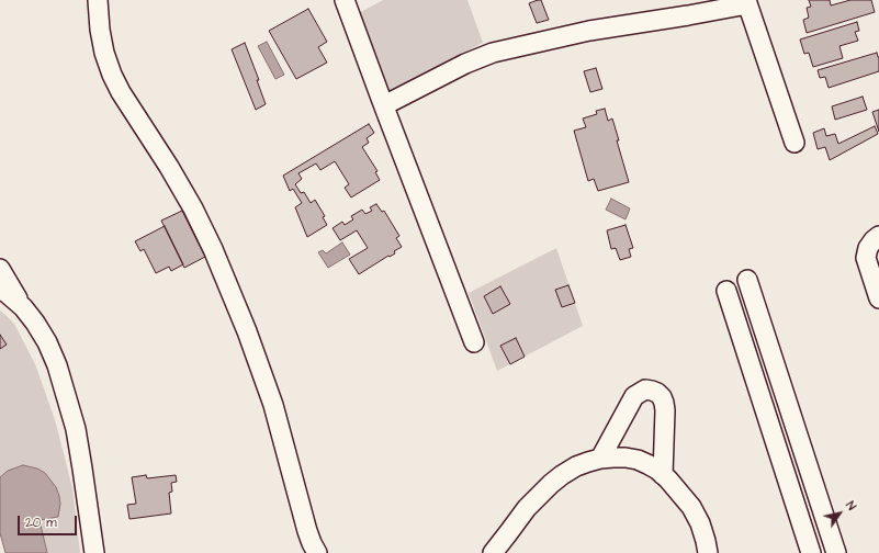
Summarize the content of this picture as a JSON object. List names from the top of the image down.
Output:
{
  "scale_bar": "20 m",
  "north": "top right"
}
